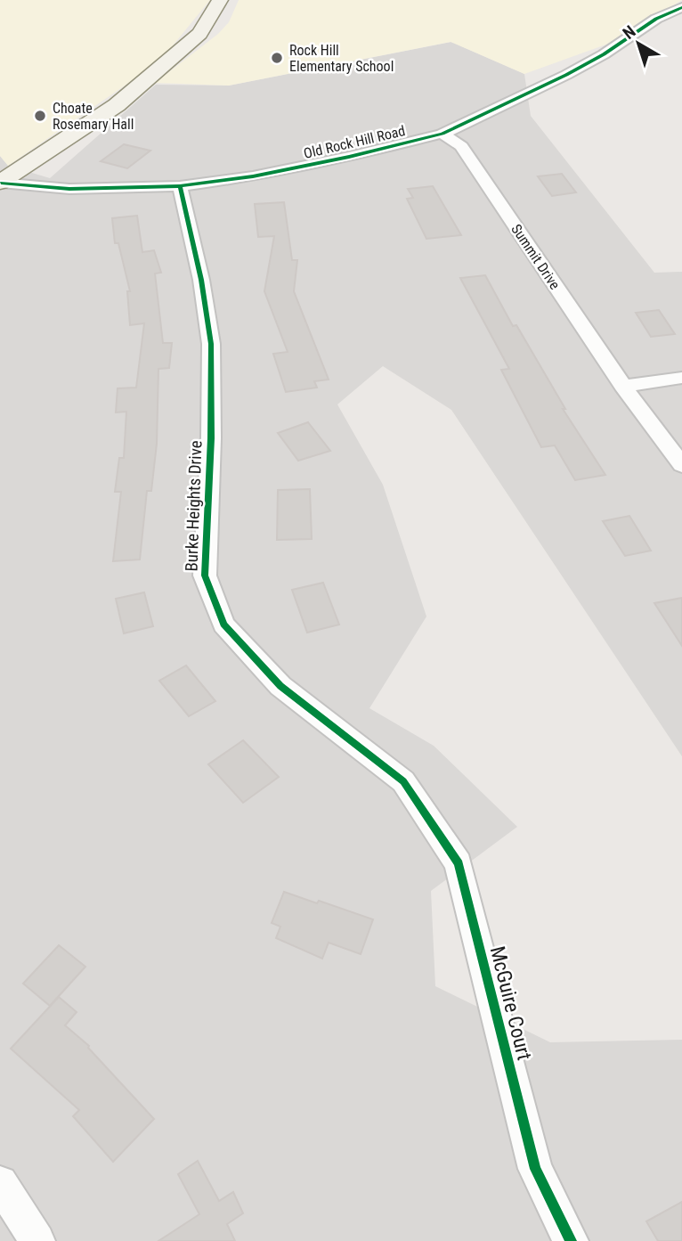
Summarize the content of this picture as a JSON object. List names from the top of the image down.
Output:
{
  "streets": {
    "street": [
      "Old Rock Hill Road",
      "Summit Drive",
      "Burke Heights Drive",
      "McGuire Court"
    ]
  },
  "crossings": [
    ["Old Rock Hill Road", "Summit Drive"],
    ["Old Rock Hill Road", "Burke Heights Drive"],
    ["Burke Heights Drive", "McGuire Court"]
  ],
  "places": ["Rock Hill Elementary School", "Choate Rosemary Hall"],
  "north": "top left"
}
